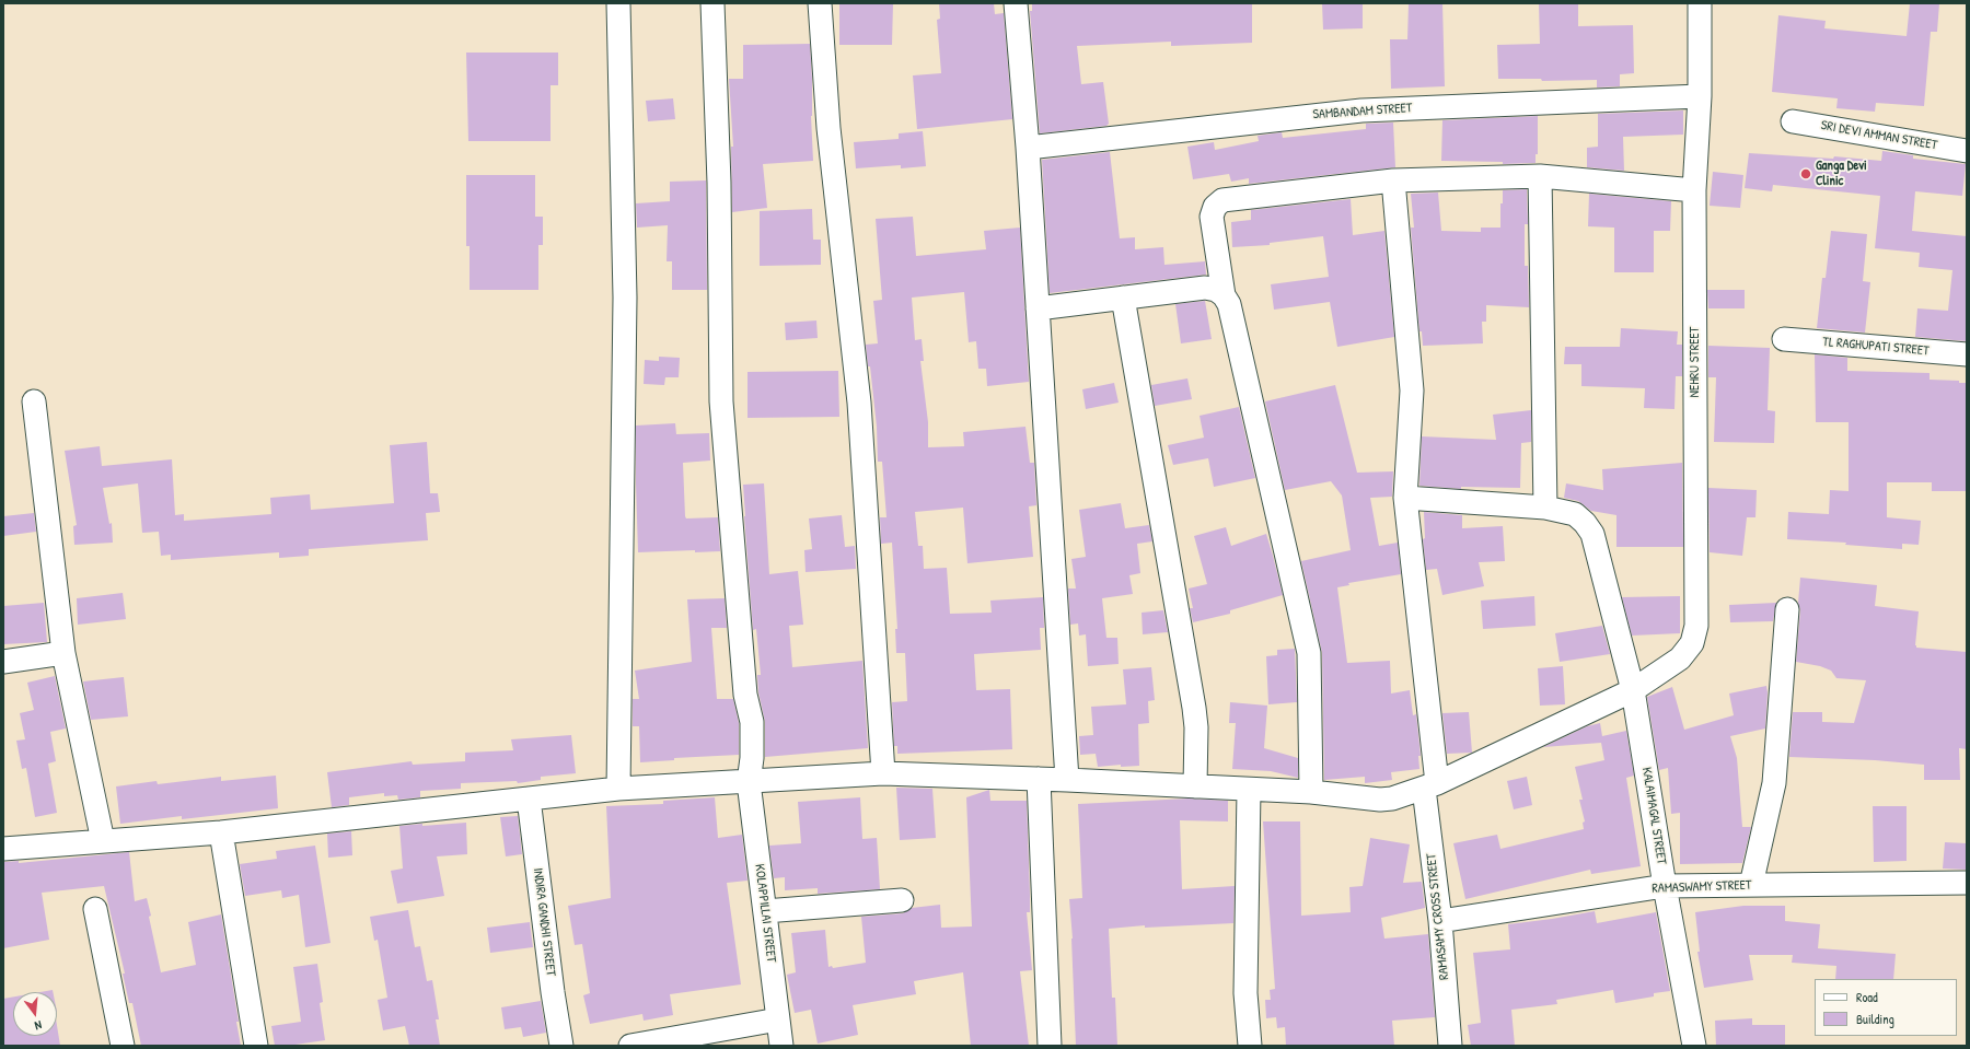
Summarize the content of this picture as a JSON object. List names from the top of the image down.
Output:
{
  "streets": {
    "street": [
      "SAMBANDAM STREET",
      "SRI DEVI AMMAN STREET",
      "TL RAGHUPATI STREET",
      "NEHRU STREET",
      "KALAIMAGAL STREET",
      "RAMASWAMY STREET",
      "KOLAPPILLAI STREET",
      "RAMASAMY CROSS STREET",
      "INDIRA GANDHI STREET"
    ]
  },
  "crossings": [
    ["SAMBANDAM STREET", "NEHRU STREET"],
    ["NEHRU STREET", "KALAIMAGAL STREET"],
    ["NEHRU STREET", "KOLAPPILLAI STREET"],
    ["NEHRU STREET", "RAMASAMY CROSS STREET"],
    ["NEHRU STREET", "INDIRA GANDHI STREET"],
    ["KALAIMAGAL STREET", "RAMASWAMY STREET"],
    ["KALAIMAGAL STREET", "RAMASAMY CROSS STREET"],
    ["RAMASWAMY STREET", "RAMASAMY CROSS STREET"]
  ],
  "places": ["Ganga Devi Clinic"],
  "legend": ["Road", "Building"],
  "north": "bottom"
}
